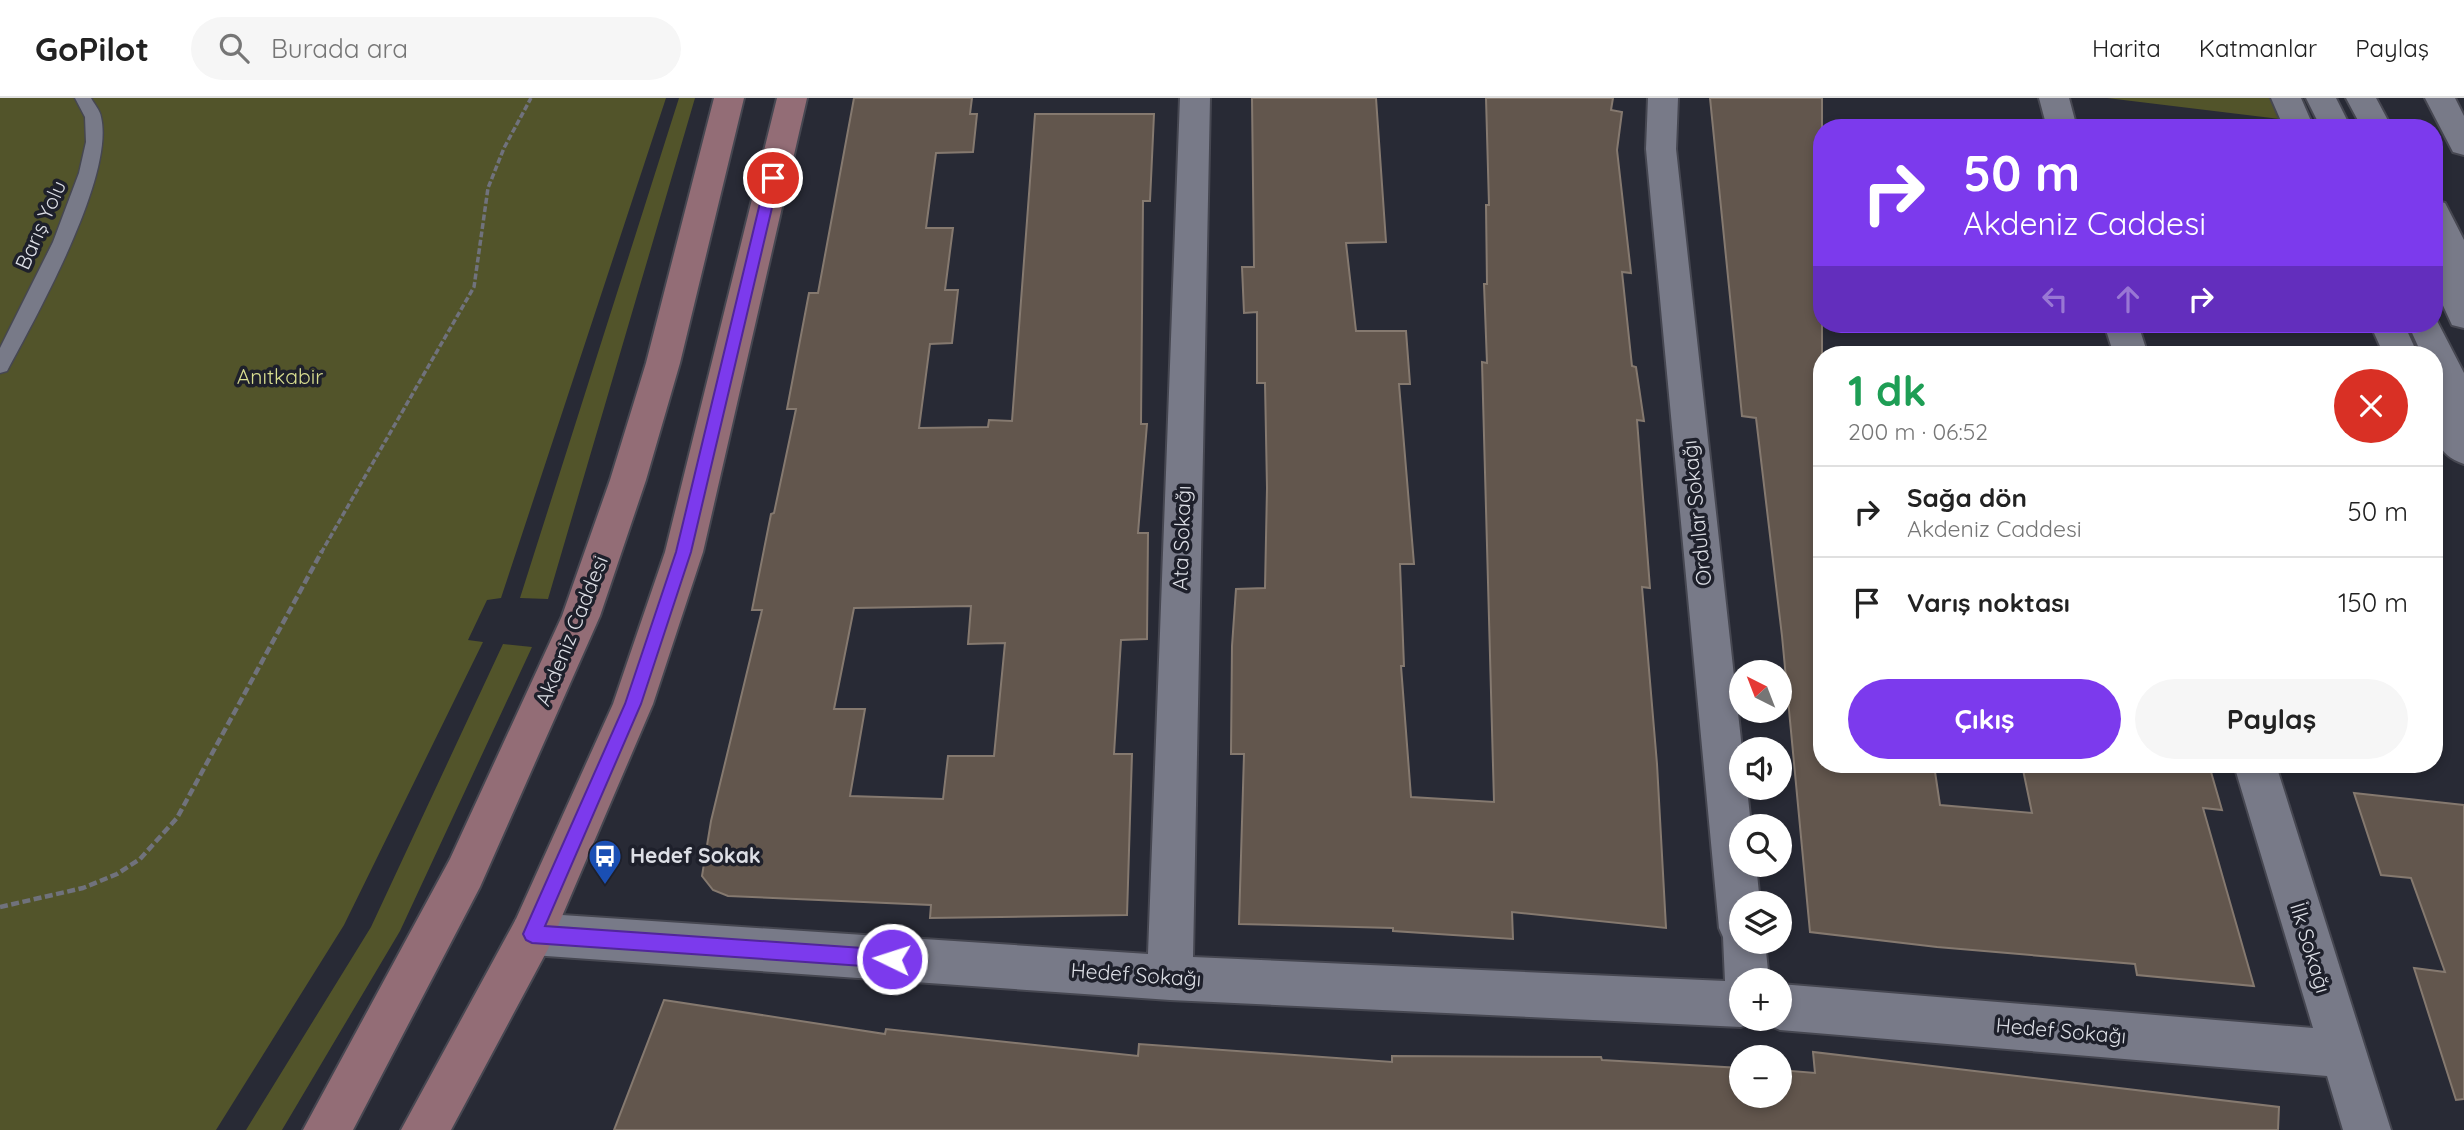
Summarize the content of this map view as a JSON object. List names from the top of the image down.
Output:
{
  "streets": {
    "main road": ["Akdeniz Caddesi"],
    "street": [
      "Ordular Sokağı",
      "Ata Sokağı",
      "İlk Sokağı",
      "Hedef Sokağı"
    ],
    "lane": ["Barış Yolu"]
  },
  "crossings": [
    ["Ata Sokağı", "Hedef Sokağı"],
    ["İlk Sokağı", "Hedef Sokağı"]
  ],
  "parks": ["Anıtkabir"],
  "places": {
    "bus stop": ["Hedef Sokak"]
  },
  "north": "top left",
  "page": {
    "header": "GoPilot",
    "search": "Burada ara",
    "nav": ["Harita", "Katmanlar", "Paylaş"],
    "turn": ["50 m", "Akdeniz Caddesi"],
    "heading": ["1 dk", "200 m · 06:52"],
    "list": [
      {
        "name": "Sağa dön",
        "note": "Akdeniz Caddesi",
        "value": "50 m"
      },
      {
        "name": "Varış noktası",
        "value": "150 m"
      }
    ],
    "map_buttons": ["+", "−"],
    "buttons": ["Çıkış", "Paylaş"]
  }
}
